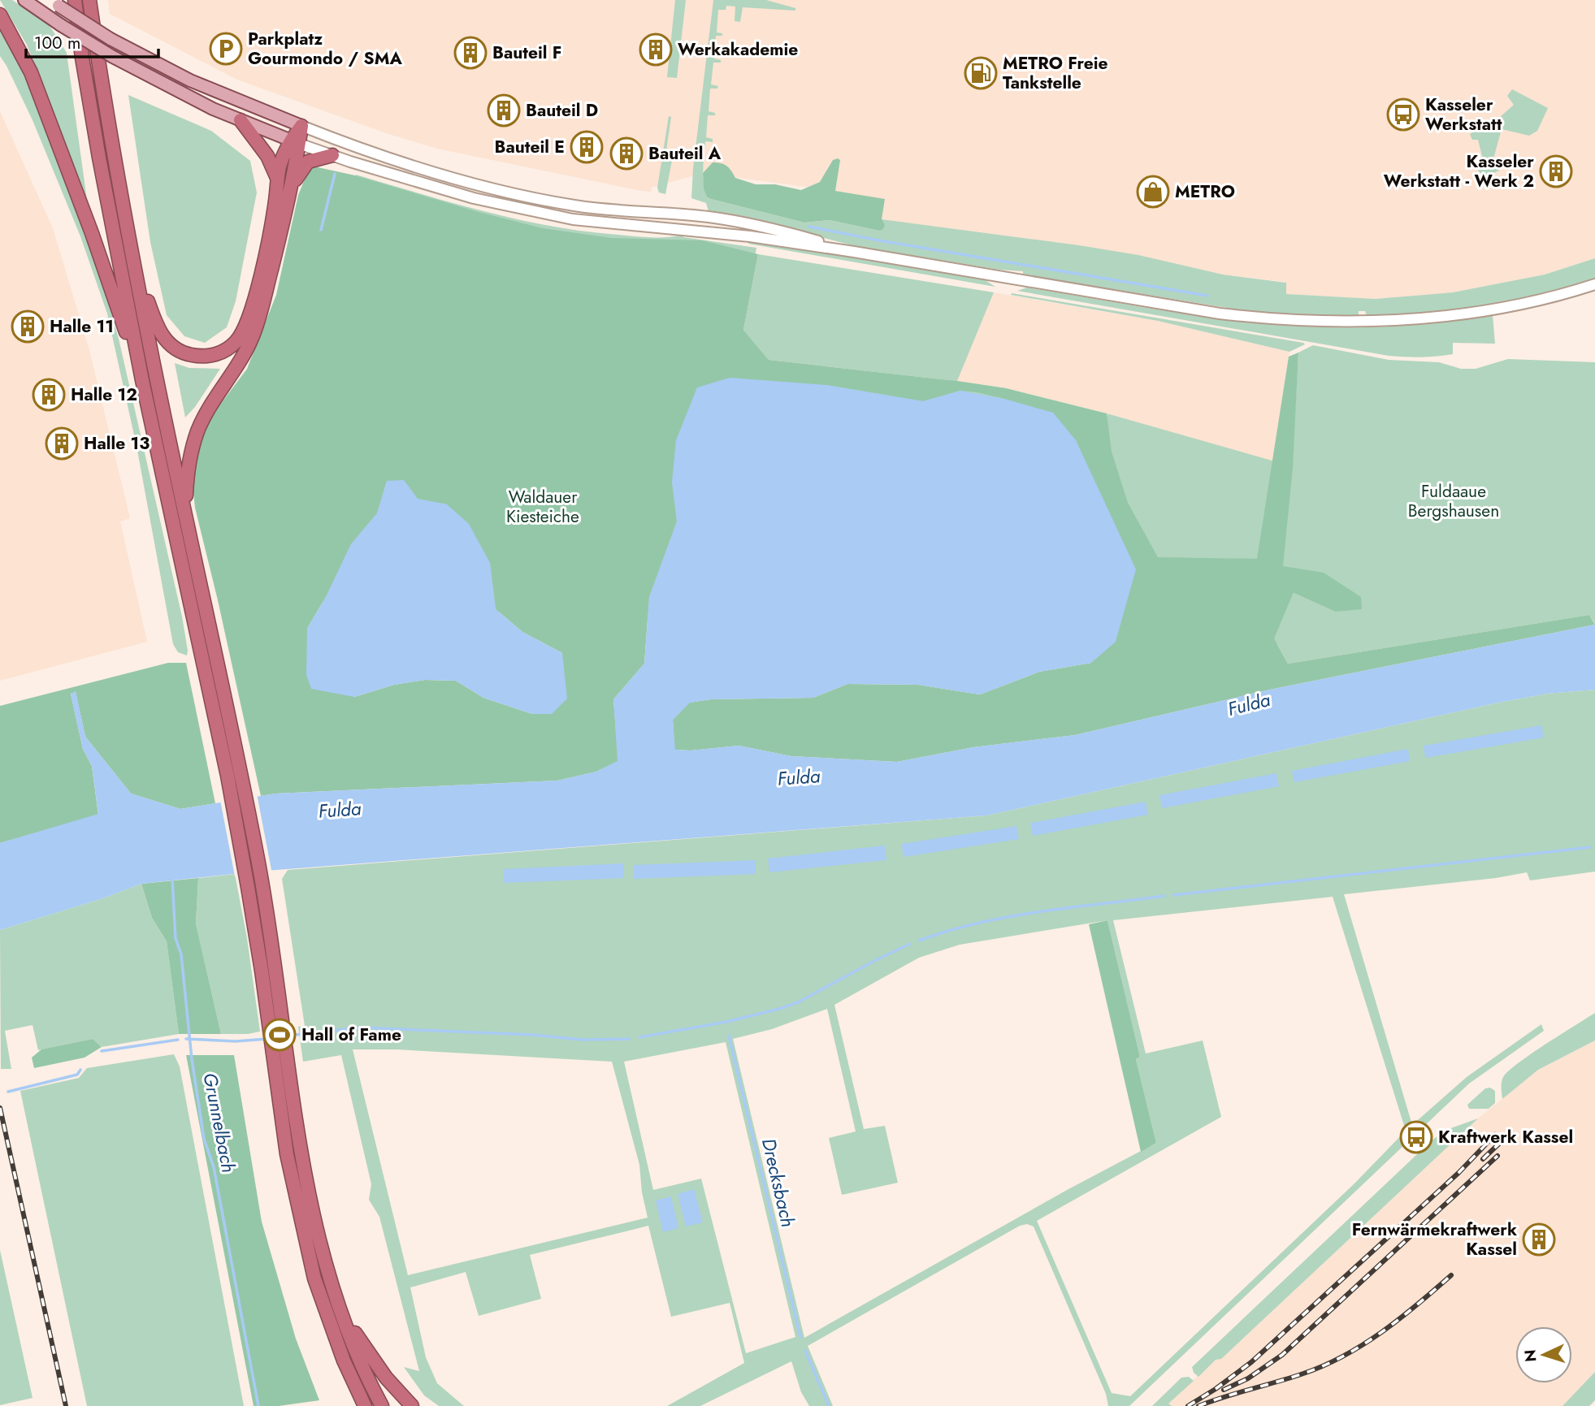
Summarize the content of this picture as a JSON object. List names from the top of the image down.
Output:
{
  "water": ["Fulda", "Grunnelbach", "Drecksbach"],
  "parks": ["Fuldaaue Bergshausen", "Waldauer Kiesteiche"],
  "places": {
    "parking": ["Parkplatz Gourmondo / SMA"],
    "building": [
      "Werkakademie",
      "Bauteil F",
      "Bauteil D",
      "Bauteil E",
      "Bauteil A",
      "Kasseler Werkstatt - Werk 2",
      "Halle 11",
      "Halle 12",
      "Halle 13",
      "Fernwärmekraftwerk Kassel"
    ],
    "fuel station": ["METRO Freie Tankstelle"],
    "bus stop": ["Kasseler Werkstatt", "Kraftwerk Kassel"],
    "shop": ["METRO"],
    "sports": ["Hall of Fame"]
  },
  "scale_bar": "100 m",
  "north": "left"
}
